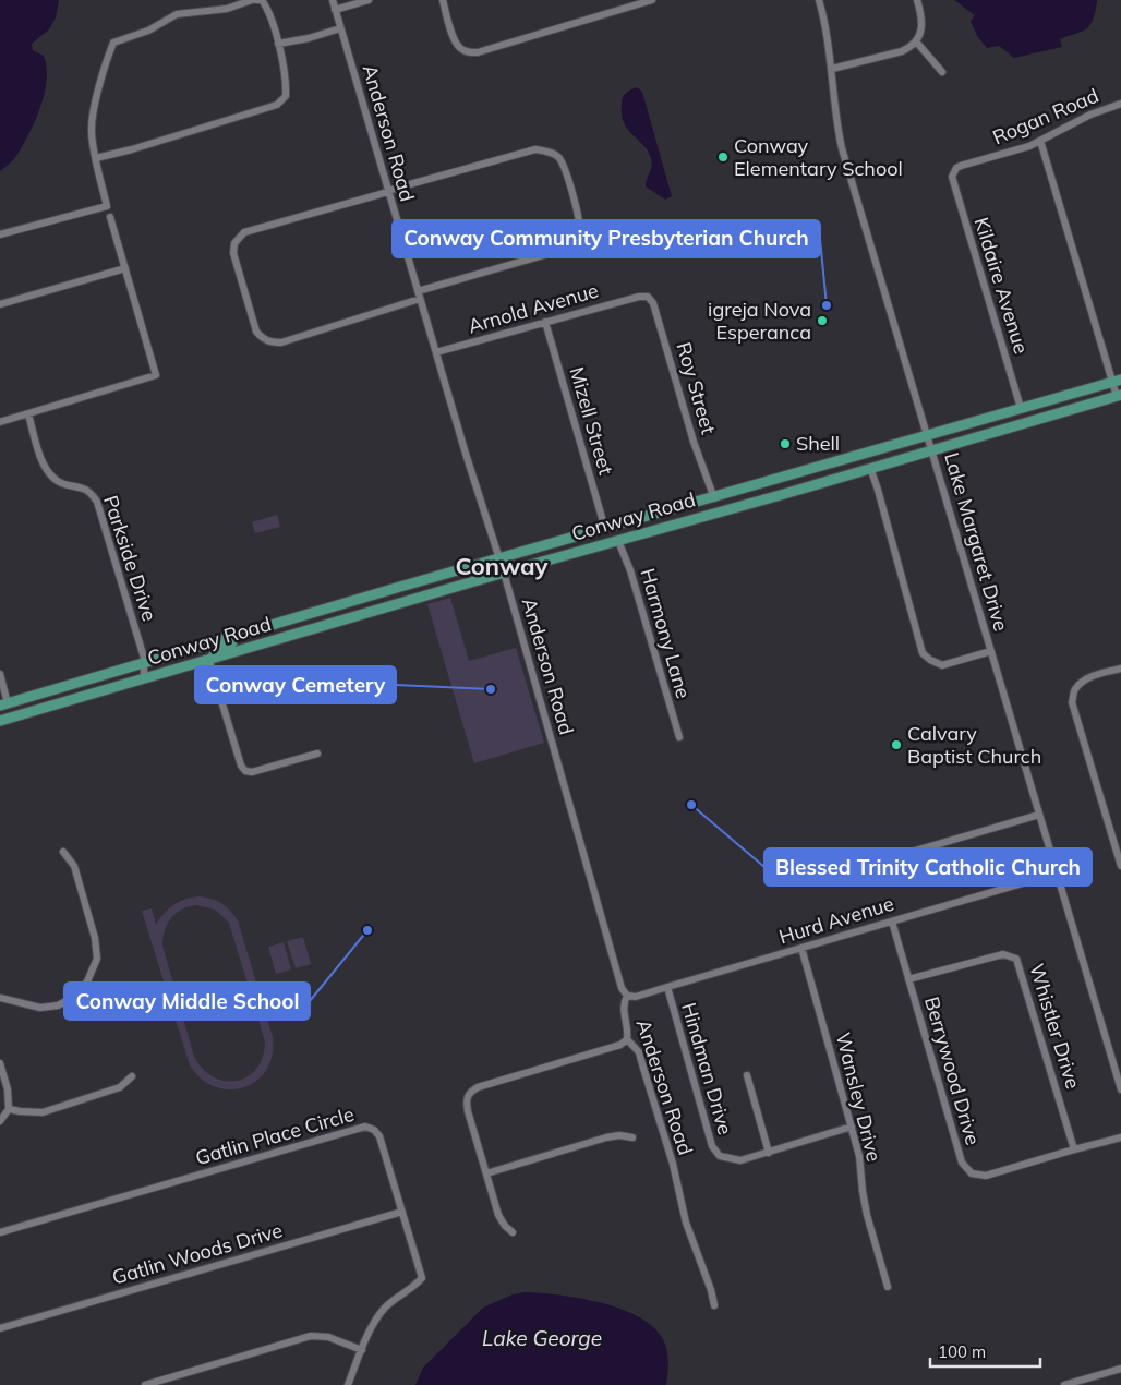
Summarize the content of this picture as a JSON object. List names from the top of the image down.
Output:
{
  "streets": {
    "main road": ["Conway Road"],
    "street": [
      "Rogan Road",
      "Anderson Road",
      "Kildaire Avenue",
      "Arnold Avenue",
      "Roy Street",
      "Mizell Street",
      "Lake Margaret Drive",
      "Parkside Drive",
      "Harmony Lane",
      "Hurd Avenue",
      "Whistler Drive",
      "Hindman Drive",
      "Berrywood Drive",
      "Wansley Drive",
      "Gatlin Place Circle",
      "Gatlin Woods Drive"
    ]
  },
  "crossings": [
    ["Rogan Road", "Kildaire Avenue"],
    ["Anderson Road", "Arnold Avenue"],
    ["Anderson Road", "Conway Road"],
    ["Anderson Road", "Hurd Avenue"],
    ["Kildaire Avenue", "Conway Road"],
    ["Arnold Avenue", "Roy Street"],
    ["Arnold Avenue", "Mizell Street"],
    ["Roy Street", "Conway Road"],
    ["Mizell Street", "Conway Road"],
    ["Conway Road", "Lake Margaret Drive"],
    ["Conway Road", "Parkside Drive"],
    ["Conway Road", "Harmony Lane"],
    ["Lake Margaret Drive", "Hurd Avenue"],
    ["Hurd Avenue", "Hindman Drive"],
    ["Hurd Avenue", "Berrywood Drive"],
    ["Hurd Avenue", "Wansley Drive"],
    ["Whistler Drive", "Berrywood Drive"],
    ["Gatlin Place Circle", "Gatlin Woods Drive"]
  ],
  "districts": ["Conway"],
  "water": ["Lake George"],
  "places": [
    "Conway Elementary School",
    "Conway Community Presbyterian Church",
    "igreja Nova Esperanca",
    "Shell",
    "Conway Cemetery",
    "Calvary Baptist Church",
    "Blessed Trinity Catholic Church",
    "Conway Middle School"
  ],
  "scale_bar": "100 m"
}
